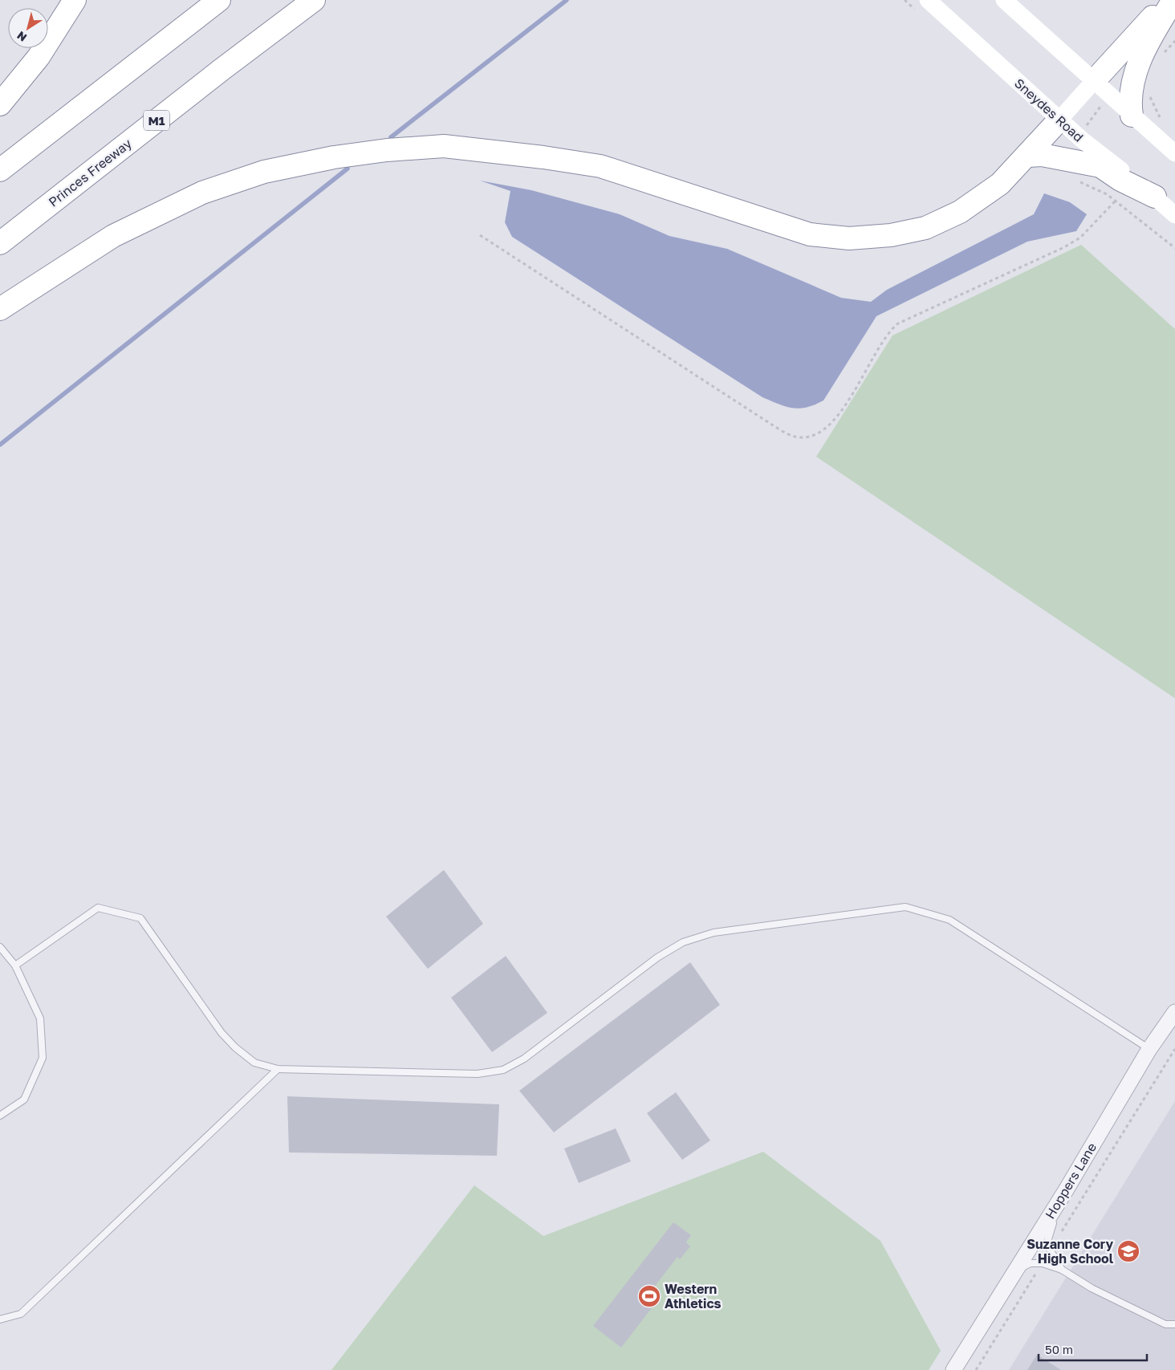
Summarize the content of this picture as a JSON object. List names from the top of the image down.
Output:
{
  "streets": {
    "highway": ["M1", "Princes Freeway"],
    "main road": ["Sneydes Road"],
    "street": ["Hoppers Lane"]
  },
  "places": {
    "school or university": ["Suzanne Cory High School"],
    "sports": ["Western Athletics"]
  },
  "scale_bar": "50 m",
  "north": "bottom left"
}
